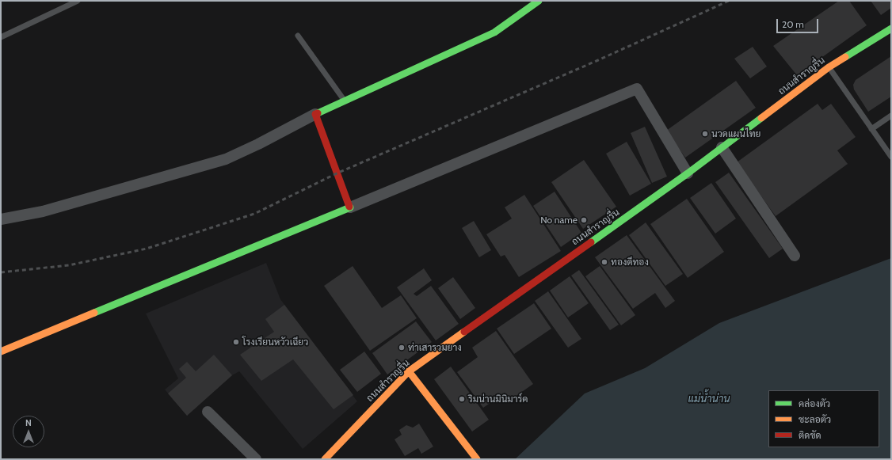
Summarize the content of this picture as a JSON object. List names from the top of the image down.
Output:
{
  "streets": {
    "street": ["ถนนสำราญรื่น"]
  },
  "water": ["แม่น้ำน่าน"],
  "places": [
    "นวดแผนไทย",
    "No name",
    "ทองดีทอง",
    "โรงเรียนหวัวเฉียว",
    "ท่าเสารวมยาง",
    "ริมน่านมินิมาร์ค"
  ],
  "legend": ["คล่องตัว", "ชะลอตัว", "ติดขัด"],
  "scale_bar": "20 m",
  "north": "top"
}
